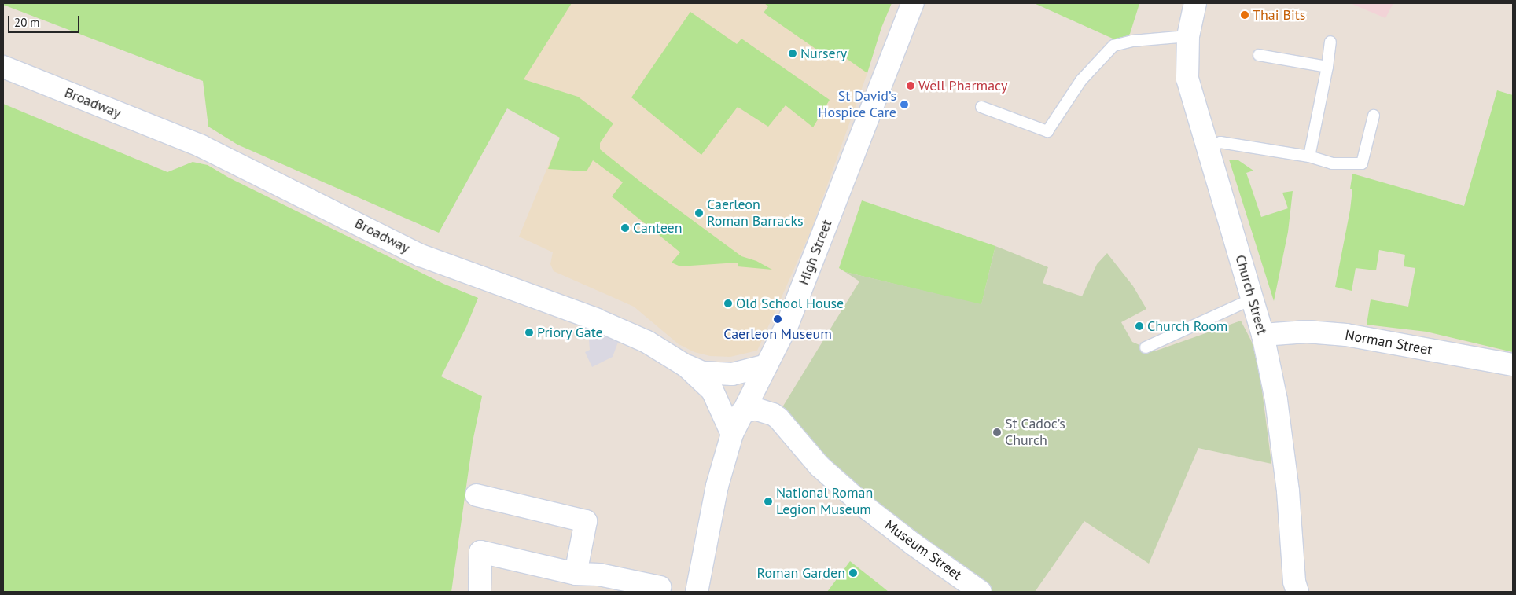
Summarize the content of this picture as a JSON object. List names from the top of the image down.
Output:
{
  "streets": {
    "street": [
      "Broadway",
      "High Street",
      "Church Street",
      "Norman Street",
      "Museum Street"
    ]
  },
  "crossings": [
    ["Broadway", "High Street"],
    ["High Street", "Museum Street"],
    ["Church Street", "Norman Street"]
  ],
  "places": [
    "Thai Bits",
    "Nursery",
    "Well Pharmacy",
    "St David’s Hospice Care",
    "Caerleon Roman Barracks",
    "Canteen",
    "Old School House",
    "Caerleon Museum",
    "Church Room",
    "Priory Gate",
    "St Cadoc's Church",
    "National Roman Legion Museum",
    "Roman Garden"
  ],
  "scale_bar": "20 m"
}
